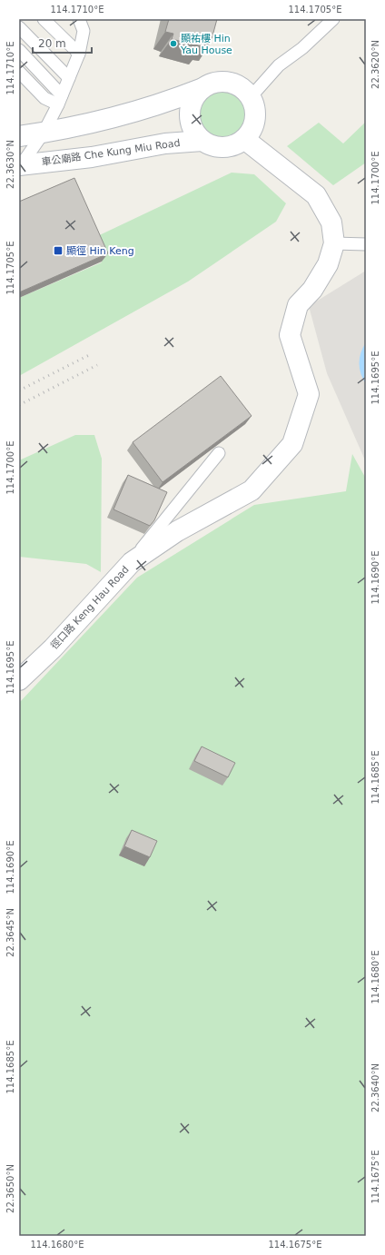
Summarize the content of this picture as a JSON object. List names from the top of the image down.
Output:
{
  "streets": {
    "street": ["車公廟路 Che Kung Miu Road", "徑口路 Keng Hau Road"]
  },
  "crossings": [
    ["車公廟路 Che Kung Miu Road", "徑口路 Keng Hau Road"]
  ],
  "places": {
    "other": ["顯祐樓 Hin Yau House"],
    "transit": ["顯徑 Hin Keng"]
  },
  "scale_bar": "20 m",
  "coordinates": [
    "114.1710°E",
    "114.1705°E",
    "22.3620°N",
    "22.3630°N",
    "114.1700°E",
    "114.1695°E",
    "114.1690°E",
    "114.1685°E",
    "22.3645°N",
    "114.1680°E",
    "22.3640°N",
    "114.1675°E",
    "22.3650°N"
  ]
}
